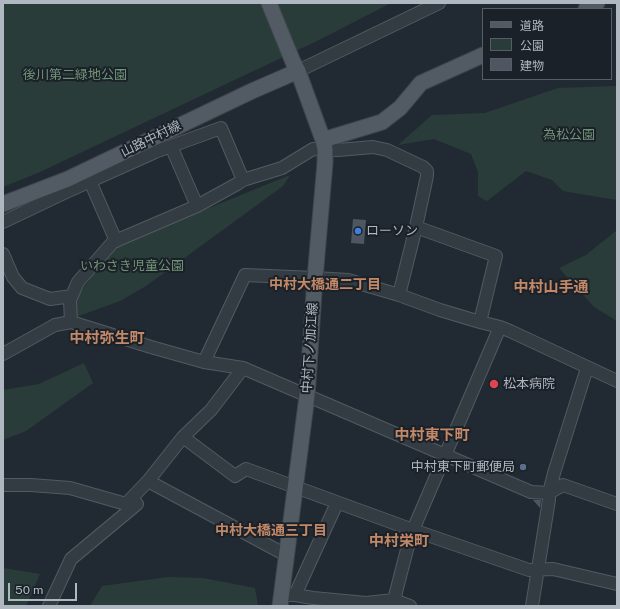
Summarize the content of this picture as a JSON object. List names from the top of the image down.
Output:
{
  "streets": {
    "main road": ["山路中村線", "中村下ノ加江線"]
  },
  "crossings": [
    ["山路中村線", "中村下ノ加江線"]
  ],
  "districts": [
    "中村大橋通二丁目",
    "中村山手通",
    "中村弥生町",
    "中村東下町",
    "中村大橋通三丁目",
    "中村栄町"
  ],
  "parks": ["後川第二緑地公園", "為松公園", "いわさき児童公園"],
  "places": ["ローソン", "松本病院", "中村東下町郵便局"],
  "legend": ["道路", "公園", "建物"],
  "scale_bar": "50 m"
}
